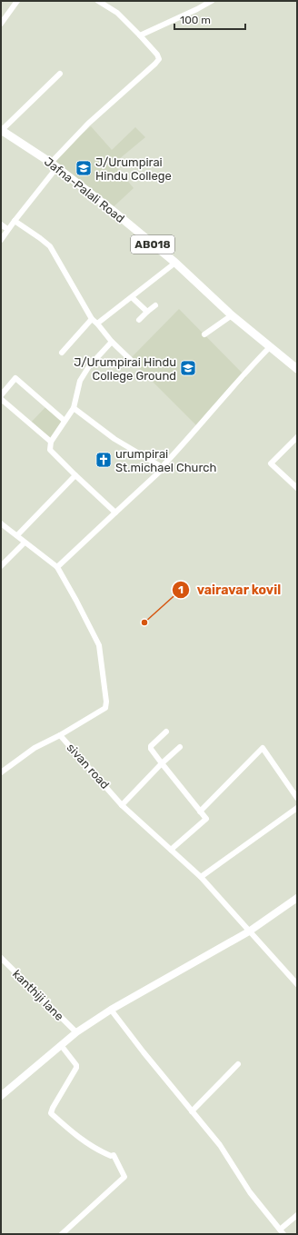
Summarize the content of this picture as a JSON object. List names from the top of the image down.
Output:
{
  "streets": {
    "main road": ["Jafna-Palali Road", "AB018"],
    "street": ["sivan road", "kanthiji lane"]
  },
  "places": {
    "school or university": ["J/Urumpirai Hindu College", "J/Urumpirai Hindu College Ground"],
    "church": ["urumpirai St.michael Church"],
    "other": ["vairavar kovil"]
  },
  "scale_bar": "100 m"
}
